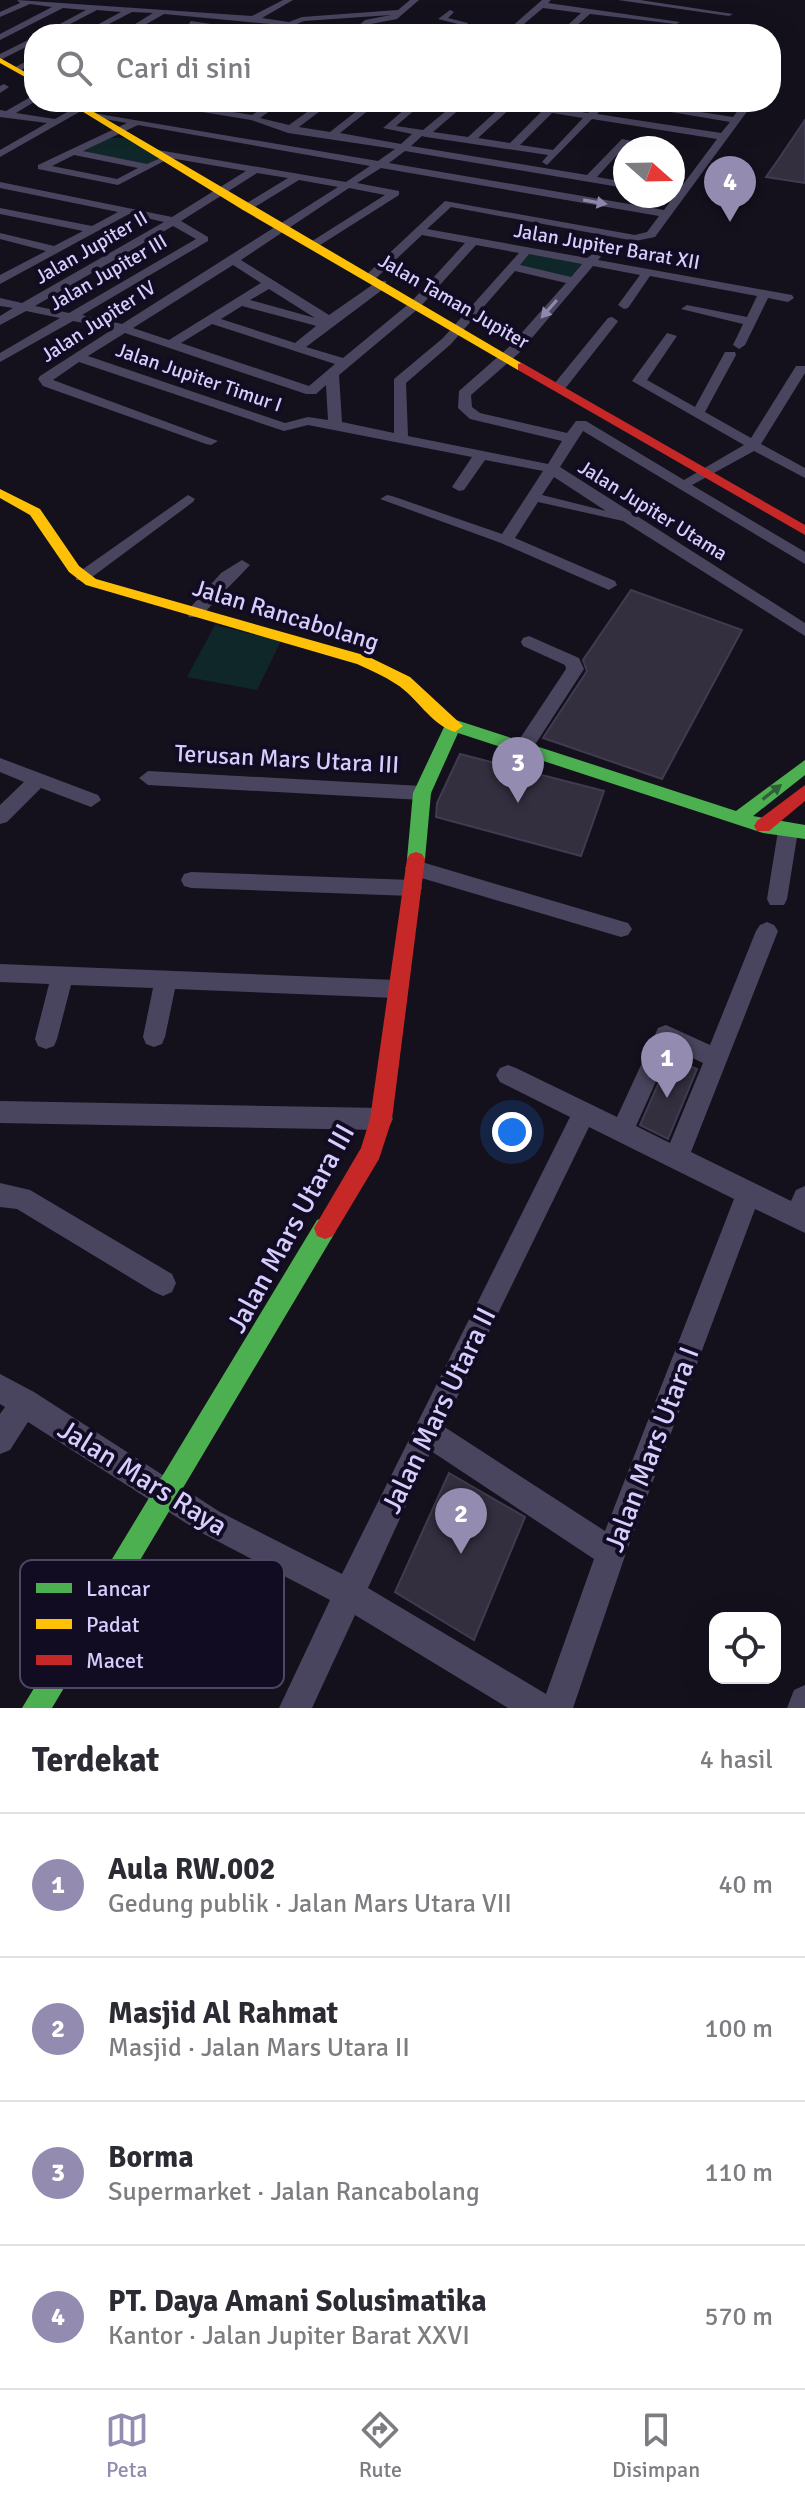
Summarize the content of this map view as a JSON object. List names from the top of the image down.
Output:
{
  "streets": {
    "street": [
      "Jalan Jupiter Barat XII",
      "Jalan Jupiter II",
      "Jalan Jupiter III",
      "Jalan Taman Jupiter",
      "Jalan Jupiter IV",
      "Jalan Jupiter Timur I",
      "Jalan Jupiter Utama",
      "Jalan Rancabolang",
      "Terusan Mars Utara III",
      "Jalan Mars Utara III",
      "Jalan Mars Utara II",
      "Jalan Mars Utara I",
      "Jalan Mars Raya"
    ]
  },
  "crossings": [
    ["Jalan Jupiter II", "Jalan Jupiter III"],
    ["Jalan Jupiter II", "Jalan Taman Jupiter"],
    ["Jalan Taman Jupiter", "Jalan Jupiter IV"],
    ["Jalan Jupiter IV", "Jalan Jupiter Timur I"],
    ["Jalan Jupiter Timur I", "Jalan Jupiter Utama"],
    ["Jalan Rancabolang", "Jalan Mars Utara III"],
    ["Terusan Mars Utara III", "Jalan Mars Utara III"],
    ["Jalan Mars Utara III", "Jalan Mars Raya"],
    ["Jalan Mars Utara II", "Jalan Mars Raya"]
  ],
  "legend": ["Lancar", "Padat", "Macet"],
  "north": "right",
  "page": {
    "search": "Cari di sini",
    "pins": [
      "4",
      "3",
      "1",
      "2"
    ],
    "heading": ["Terdekat", "4 hasil"],
    "list": [
      {
        "mark": "1",
        "name": "Aula RW.002",
        "note": "Gedung publik · Jalan Mars Utara VII",
        "value": "40 m"
      },
      {
        "mark": "2",
        "name": "Masjid Al Rahmat",
        "note": "Masjid · Jalan Mars Utara II",
        "value": "100 m"
      },
      {
        "mark": "3",
        "name": "Borma",
        "note": "Supermarket · Jalan Rancabolang",
        "value": "110 m"
      },
      {
        "mark": "4",
        "name": "PT. Daya Amani Solusimatika",
        "note": "Kantor · Jalan Jupiter Barat XXVI",
        "value": "570 m"
      }
    ],
    "nav": ["Peta", "Rute", "Disimpan"]
  }
}
